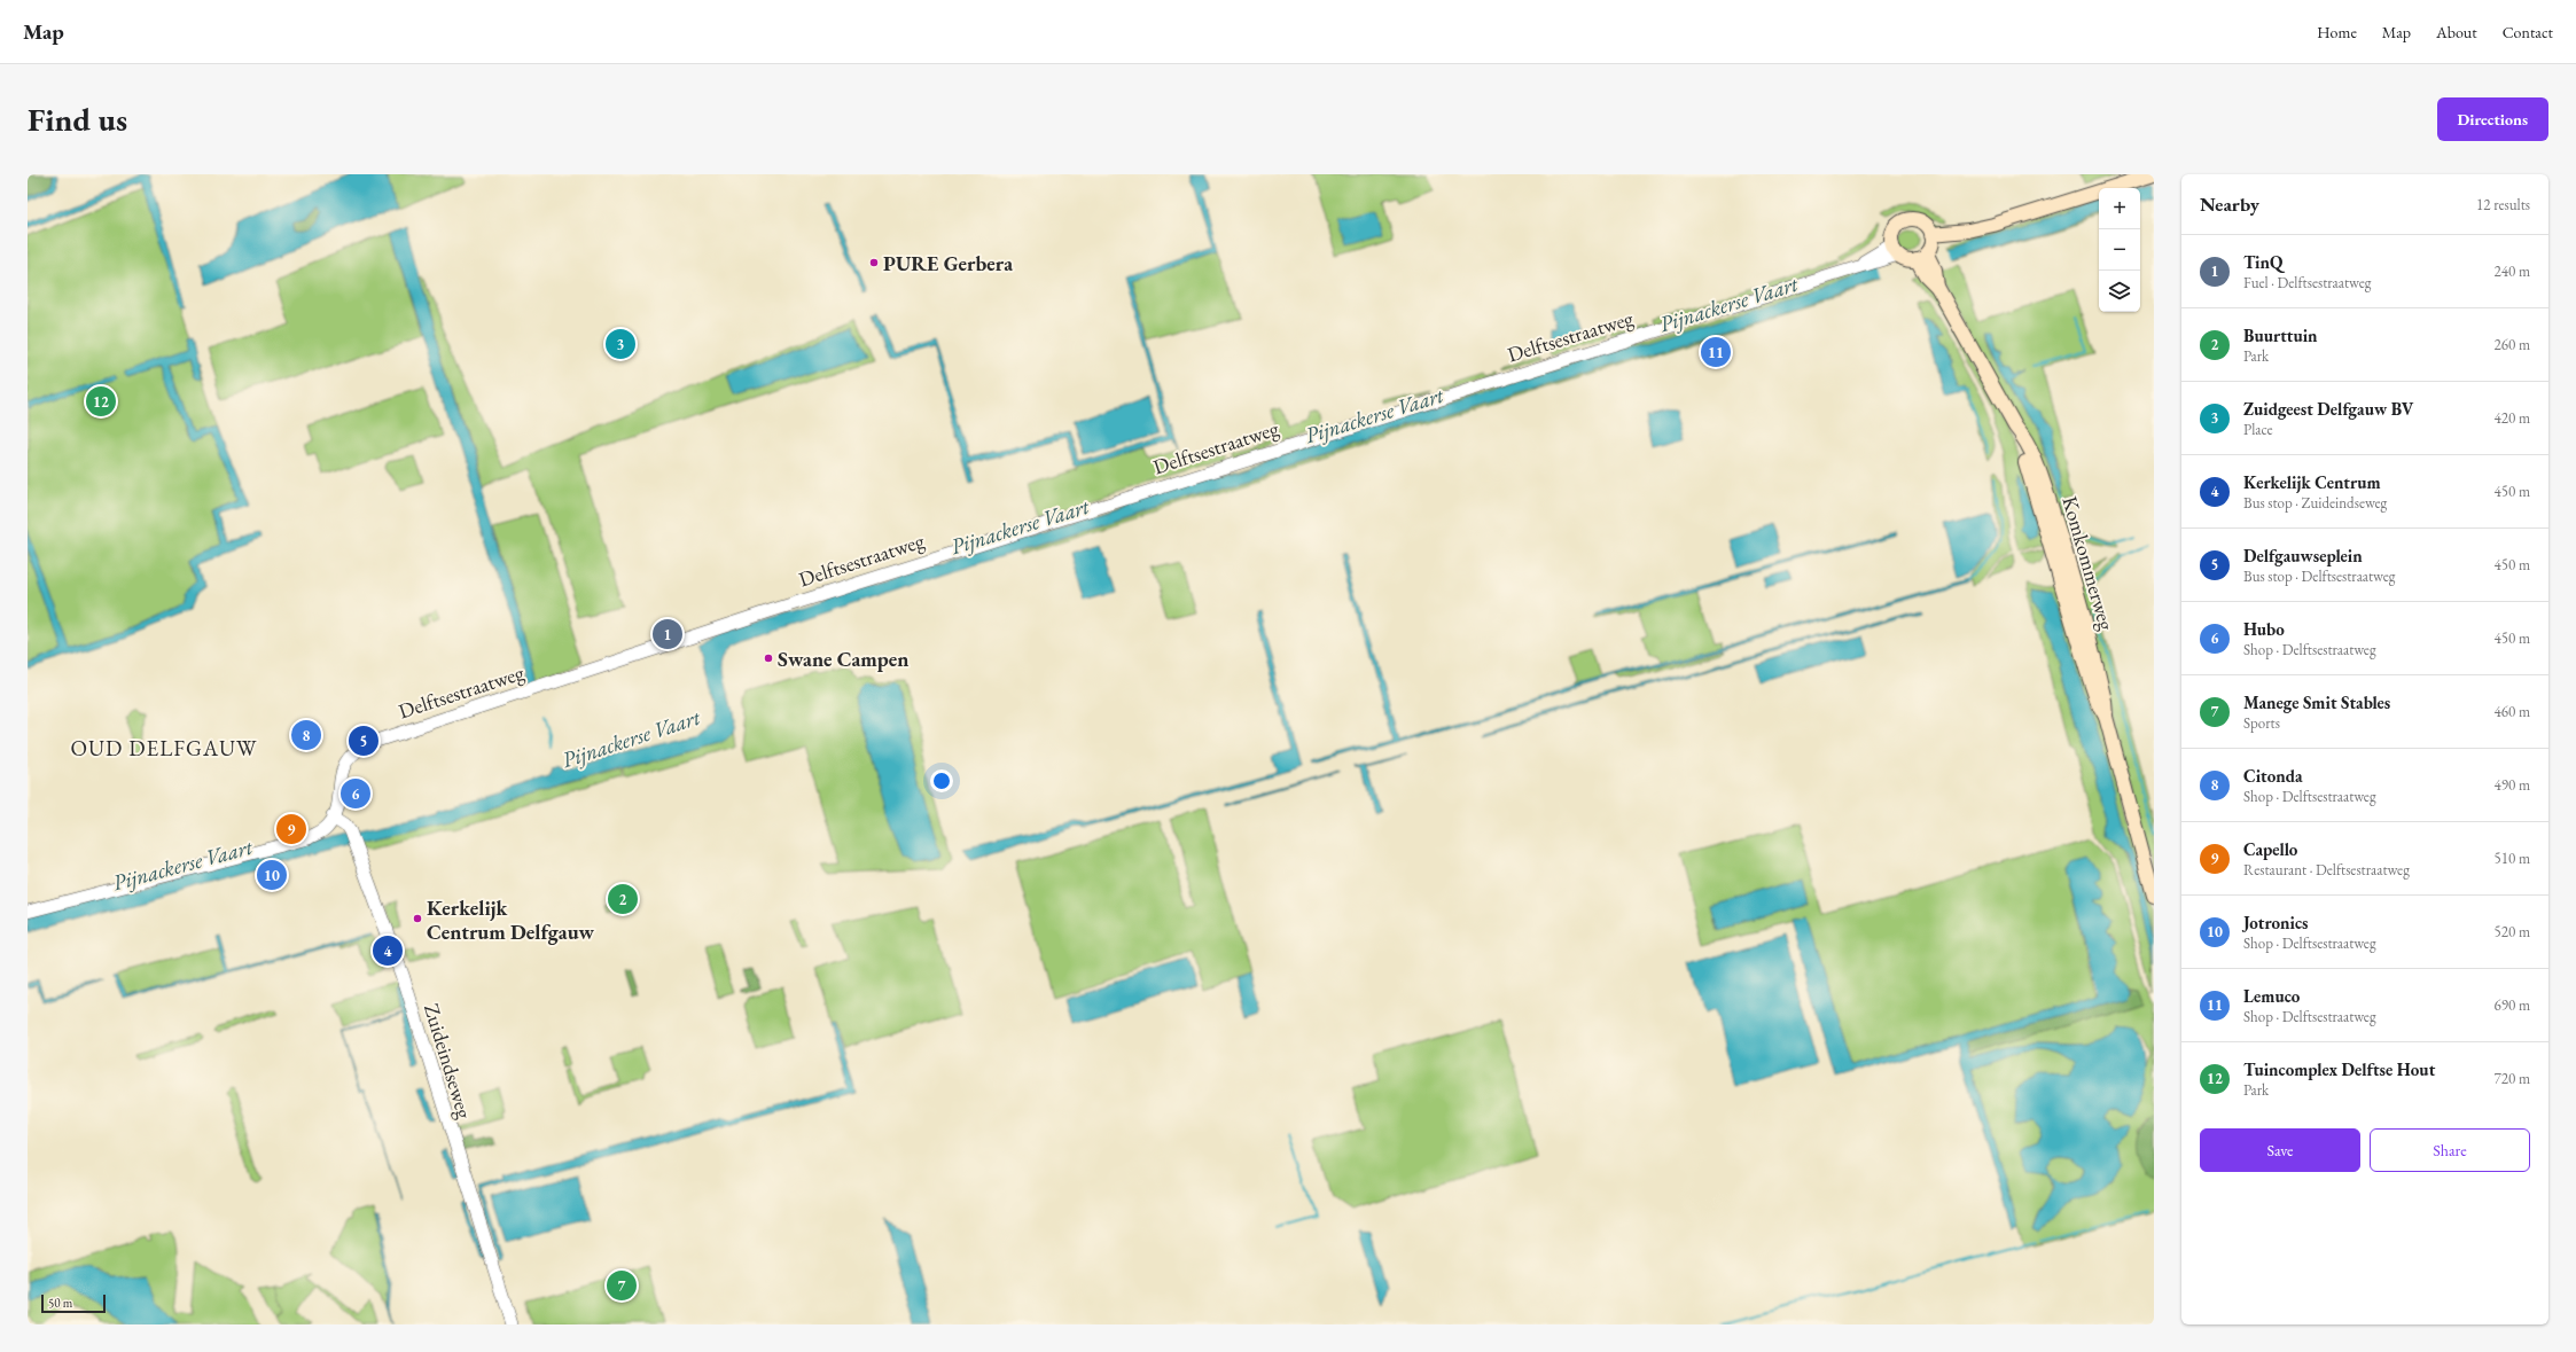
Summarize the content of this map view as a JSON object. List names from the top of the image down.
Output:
{
  "streets": {
    "main road": ["Delftsestraatweg", "Komkommerweg"],
    "street": ["Zuideindseweg"]
  },
  "crossings": [
    ["Delftsestraatweg", "Komkommerweg"],
    ["Delftsestraatweg", "Zuideindseweg"]
  ],
  "districts": ["OUD DELFGAUW"],
  "water": ["Pijnackerse Vaart"],
  "places": ["PURE Gerbera", "Swane Campen", "Kerkelijk Centrum Delfgauw"],
  "scale_bar": "50 m",
  "page": {
    "header": "Map",
    "nav": [
      "Home",
      "Map",
      "About",
      "Contact"
    ],
    "buttons": [
      "Directions",
      ["Save", "Share"]
    ],
    "title": "Find us",
    "heading": ["Nearby", "12 results"],
    "map_buttons": ["+", "−"],
    "list": [
      {
        "mark": "1",
        "name": "TinQ",
        "note": "Fuel · Delftsestraatweg",
        "value": "240 m"
      },
      {
        "mark": "2",
        "name": "Buurttuin",
        "note": "Park",
        "value": "260 m"
      },
      {
        "mark": "3",
        "name": "Zuidgeest Delfgauw BV",
        "note": "Place",
        "value": "420 m"
      },
      {
        "mark": "4",
        "name": "Kerkelijk Centrum",
        "note": "Bus stop · Zuideindseweg",
        "value": "450 m"
      },
      {
        "mark": "5",
        "name": "Delfgauwseplein",
        "note": "Bus stop · Delftsestraatweg",
        "value": "450 m"
      },
      {
        "mark": "6",
        "name": "Hubo",
        "note": "Shop · Delftsestraatweg",
        "value": "450 m"
      },
      {
        "mark": "7",
        "name": "Manege Smit Stables",
        "note": "Sports",
        "value": "460 m"
      },
      {
        "mark": "8",
        "name": "Citonda",
        "note": "Shop · Delftsestraatweg",
        "value": "490 m"
      },
      {
        "mark": "9",
        "name": "Capello",
        "note": "Restaurant · Delftsestraatweg",
        "value": "510 m"
      },
      {
        "mark": "10",
        "name": "Jotronics",
        "note": "Shop · Delftsestraatweg",
        "value": "520 m"
      },
      {
        "mark": "11",
        "name": "Lemuco",
        "note": "Shop · Delftsestraatweg",
        "value": "690 m"
      },
      {
        "mark": "12",
        "name": "Tuincomplex Delftse Hout",
        "note": "Park",
        "value": "720 m"
      }
    ],
    "pins": [
      "3",
      "11",
      "12",
      "1",
      "8",
      "5",
      "6",
      "9",
      "10",
      "2",
      "4",
      "7"
    ],
    "scale": "50 m"
  }
}
